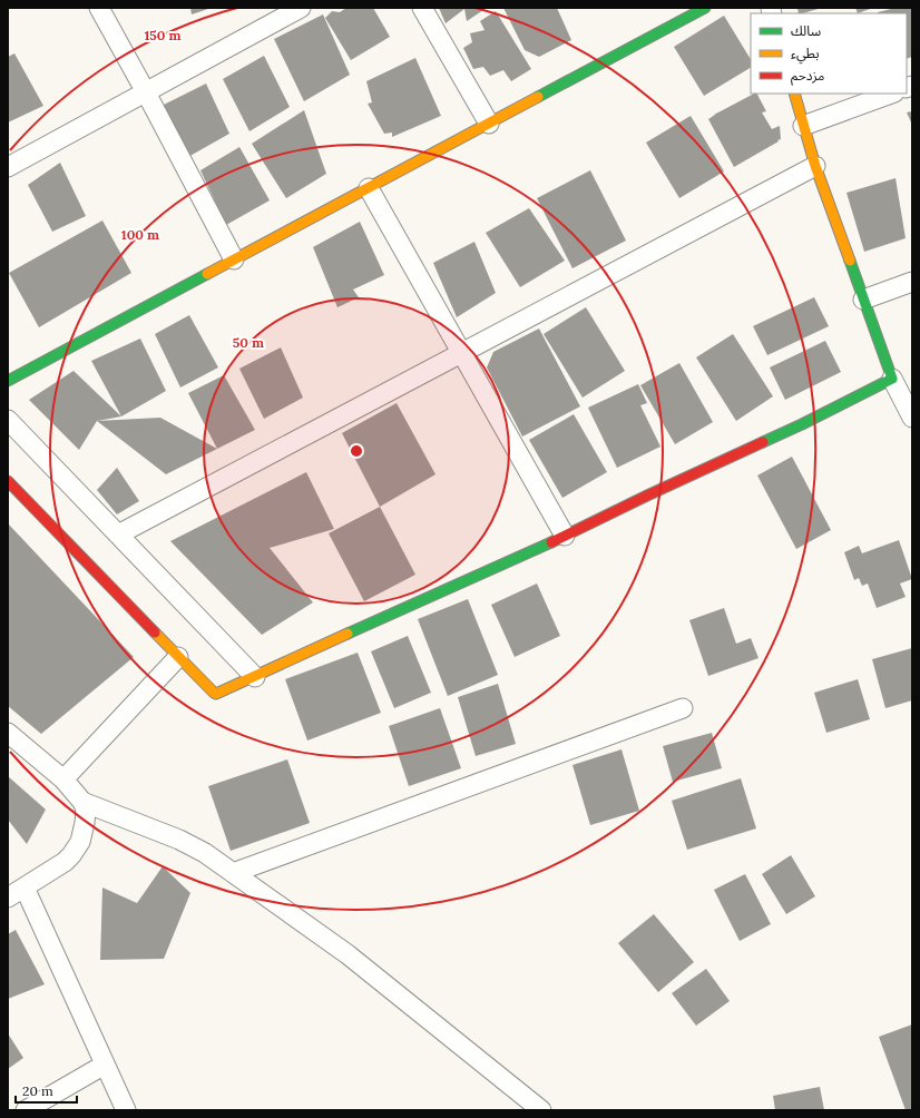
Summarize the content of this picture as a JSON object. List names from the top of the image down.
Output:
{
  "legend": ["سالك", "بطيء", "مزدحم"],
  "scale_bar": "20 m",
  "rings": ["150 m", "100 m", "50 m"]
}
